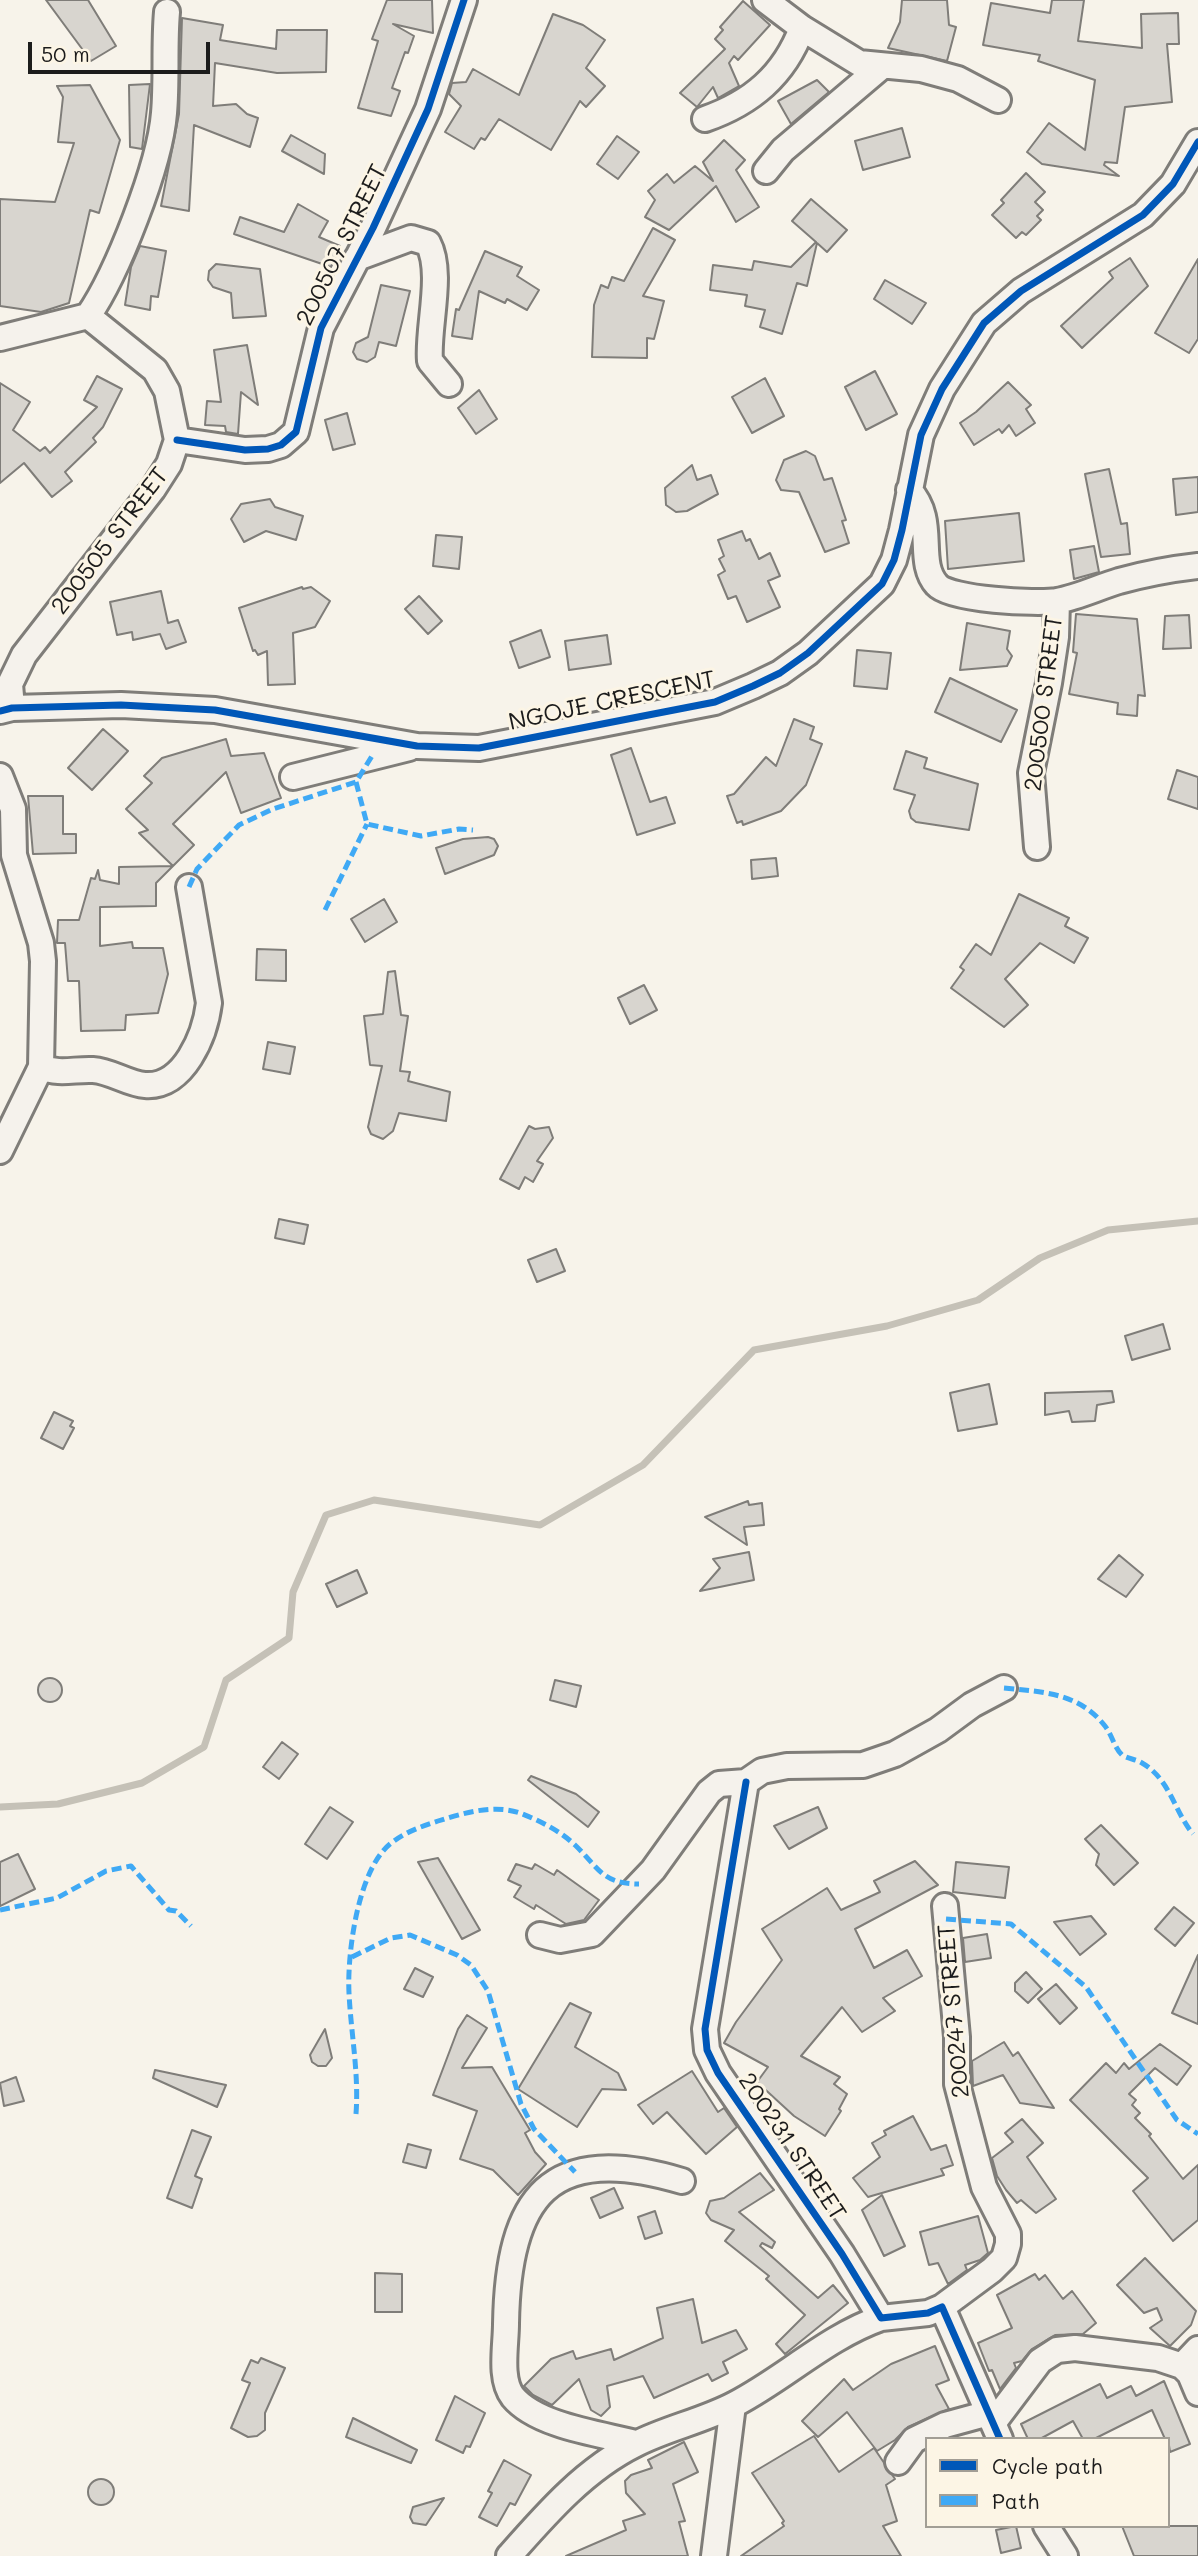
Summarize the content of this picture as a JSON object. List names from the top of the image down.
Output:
{
  "streets": {
    "street": [
      "200507 STREET",
      "200505 STREET",
      "NGOJE CRESCENT",
      "200500 STREET",
      "200247 STREET",
      "200231 STREET"
    ]
  },
  "crossings": [
    ["200507 STREET", "200505 STREET"],
    ["200505 STREET", "NGOJE CRESCENT"]
  ],
  "legend": ["Cycle path", "Path"],
  "scale_bar": "50 m"
}
